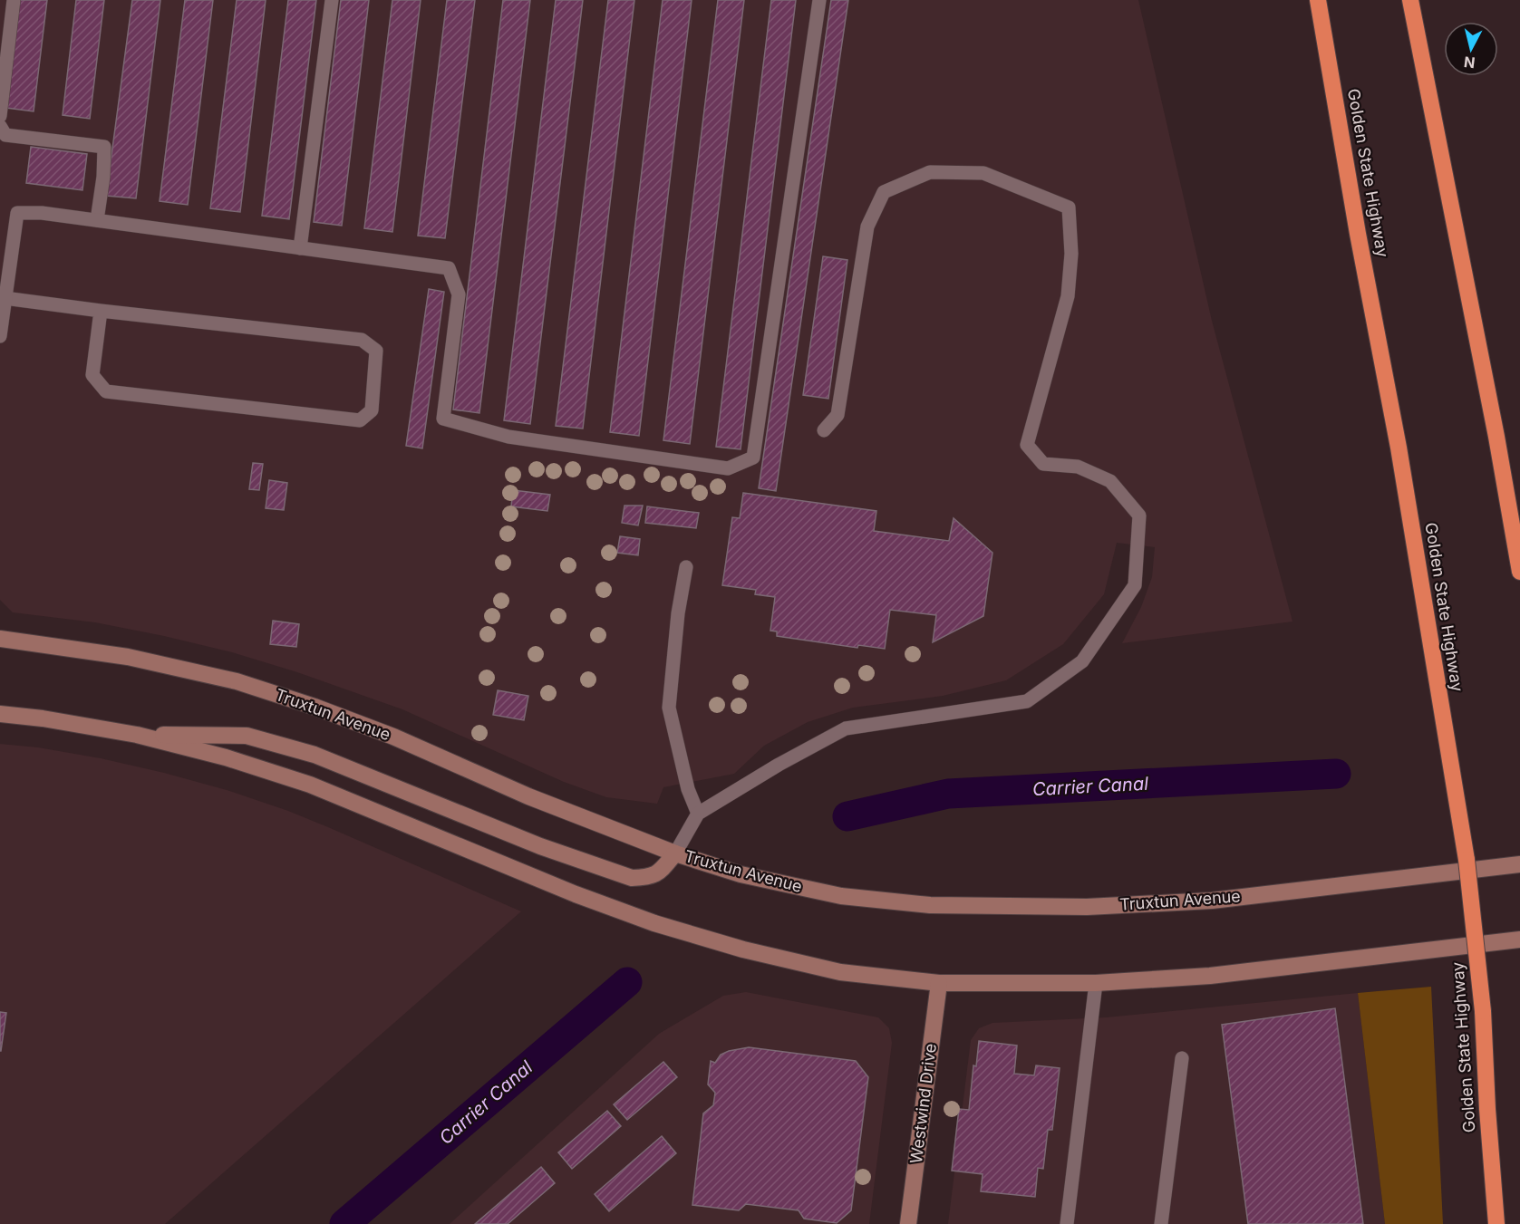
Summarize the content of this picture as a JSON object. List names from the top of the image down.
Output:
{
  "streets": {
    "highway": ["Golden State Highway"],
    "main road": ["Truxtun Avenue", "Westwind Drive"]
  },
  "water": ["Carrier Canal"],
  "north": "bottom"
}
